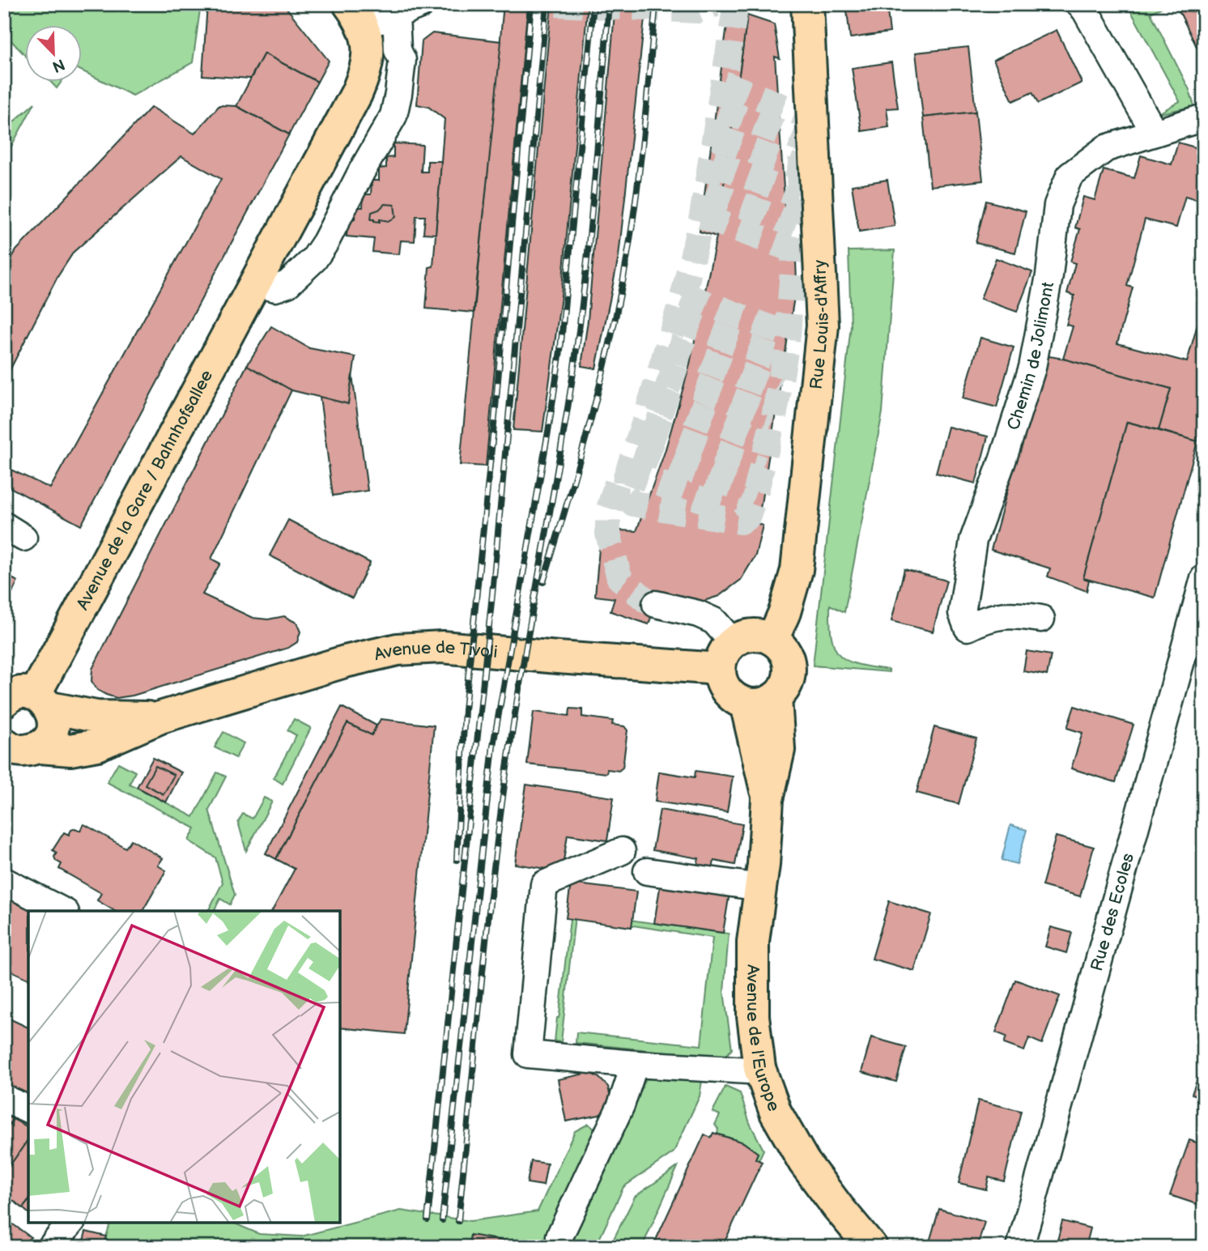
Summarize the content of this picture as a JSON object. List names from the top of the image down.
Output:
{
  "streets": {
    "main road": [
      "Rue Louis-d'Affry",
      "Avenue de la Gare / Bahnhofsallee",
      "Avenue de Tivoli",
      "Avenue de l'Europe"
    ],
    "street": ["Chemin de Jolimont", "Rue des Ecoles"]
  },
  "crossings": [
    ["Rue Louis-d'Affry", "Avenue de Tivoli"],
    ["Rue Louis-d'Affry", "Avenue de l'Europe"],
    ["Avenue de la Gare / Bahnhofsallee", "Avenue de Tivoli"],
    ["Avenue de Tivoli", "Avenue de l'Europe"]
  ],
  "north": "bottom right"
}
